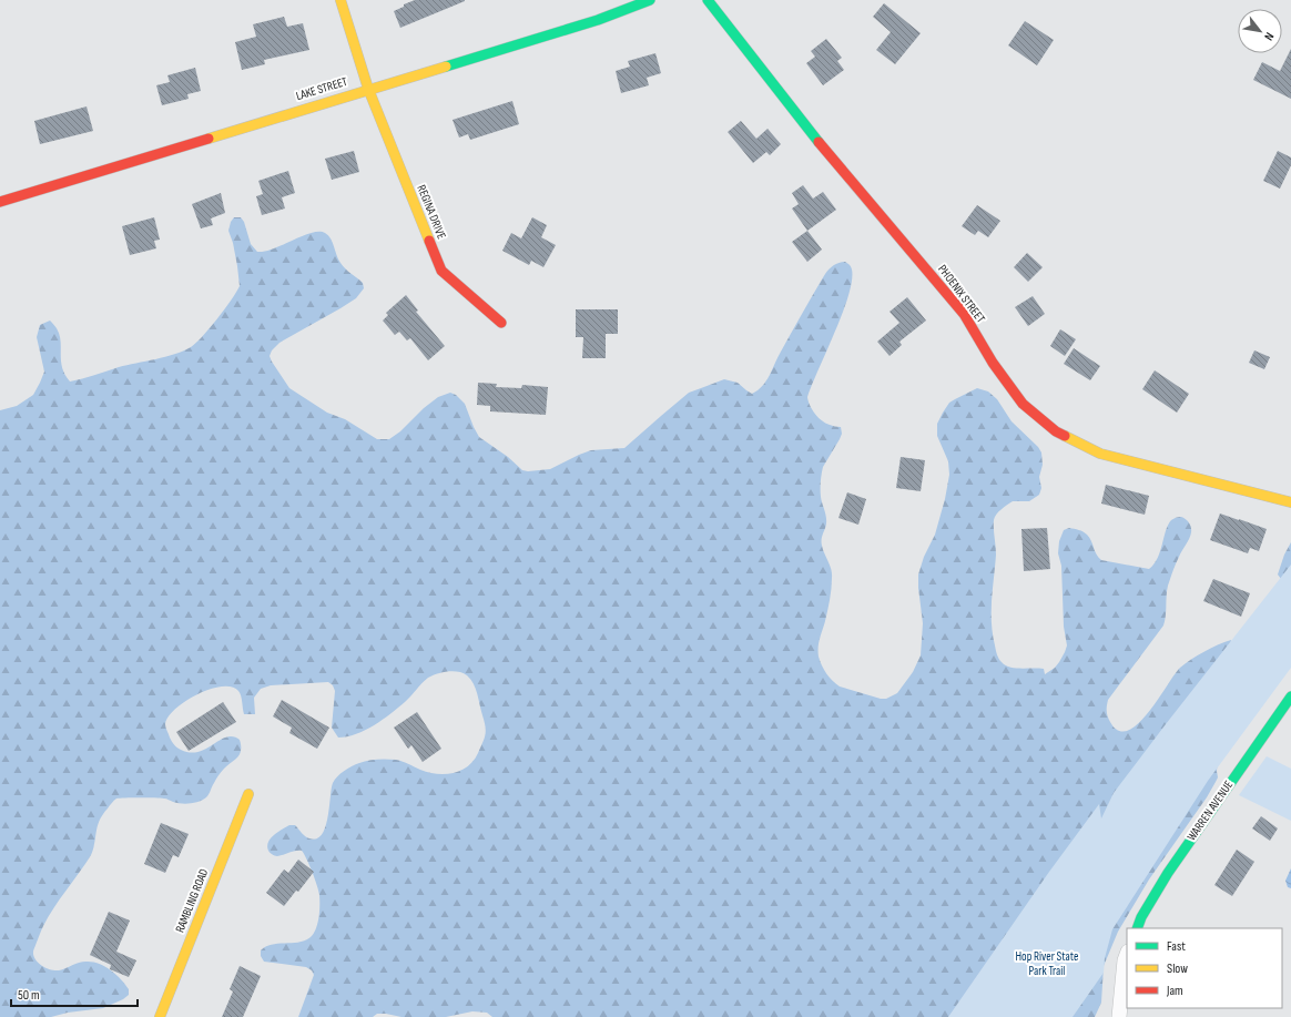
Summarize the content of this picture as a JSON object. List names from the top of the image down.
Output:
{
  "streets": {
    "street": [
      "LAKE STREET",
      "REGINA DRIVE",
      "PHOENIX STREET",
      "WARREN AVENUE",
      "RAMBLING ROAD"
    ]
  },
  "crossings": [
    ["LAKE STREET", "REGINA DRIVE"]
  ],
  "parks": ["Hop River State Park Trail"],
  "legend": ["Fast", "Slow", "Jam"],
  "scale_bar": "50 m",
  "north": "bottom right"
}
